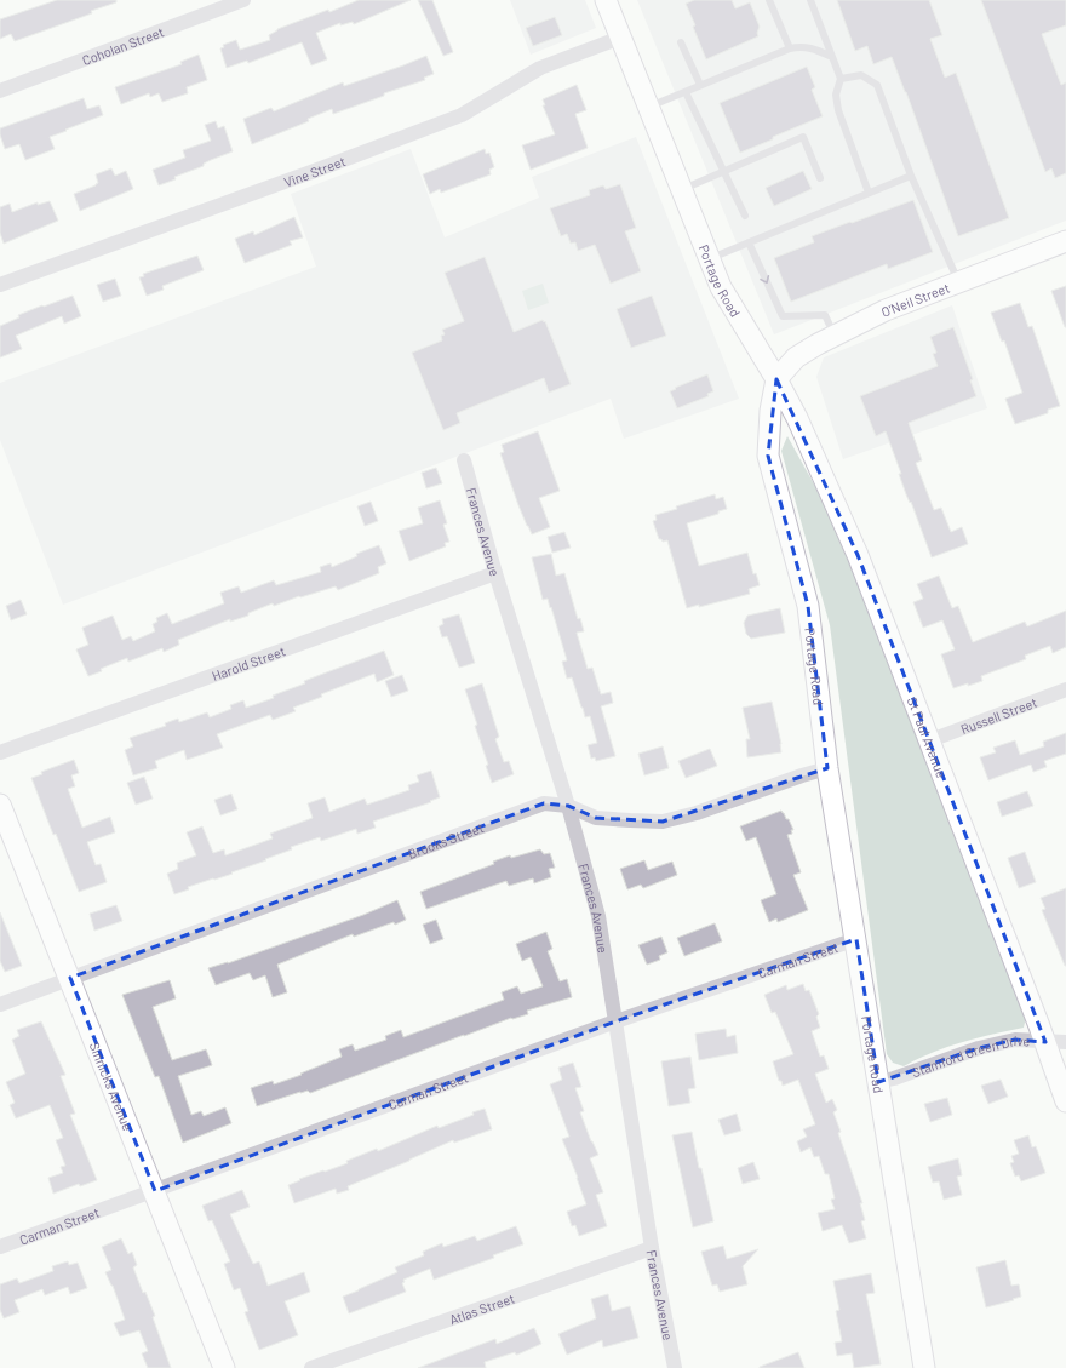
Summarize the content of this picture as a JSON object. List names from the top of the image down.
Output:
{
  "streets": {
    "street": [
      "Coholan Street",
      "Vine Street",
      "Portage Road",
      "O'Neil Street",
      "Frances Avenue",
      "Harold Street",
      "Russell Street",
      "St Paul Avenue",
      "Brooks Street",
      "Carman Street",
      "Stamford Green Drive",
      "Sinnicks Avenue",
      "Atlas Street"
    ]
  },
  "crossings": [
    ["Vine Street", "Portage Road"],
    ["Portage Road", "O'Neil Street"],
    ["Portage Road", "St Paul Avenue"],
    ["Portage Road", "Brooks Street"],
    ["Portage Road", "Carman Street"],
    ["Portage Road", "Stamford Green Drive"],
    ["O'Neil Street", "St Paul Avenue"],
    ["Frances Avenue", "Harold Street"],
    ["Frances Avenue", "Brooks Street"],
    ["Frances Avenue", "Carman Street"],
    ["Frances Avenue", "Atlas Street"],
    ["Russell Street", "St Paul Avenue"],
    ["St Paul Avenue", "Stamford Green Drive"],
    ["Brooks Street", "Sinnicks Avenue"],
    ["Carman Street", "Sinnicks Avenue"]
  ]
}
